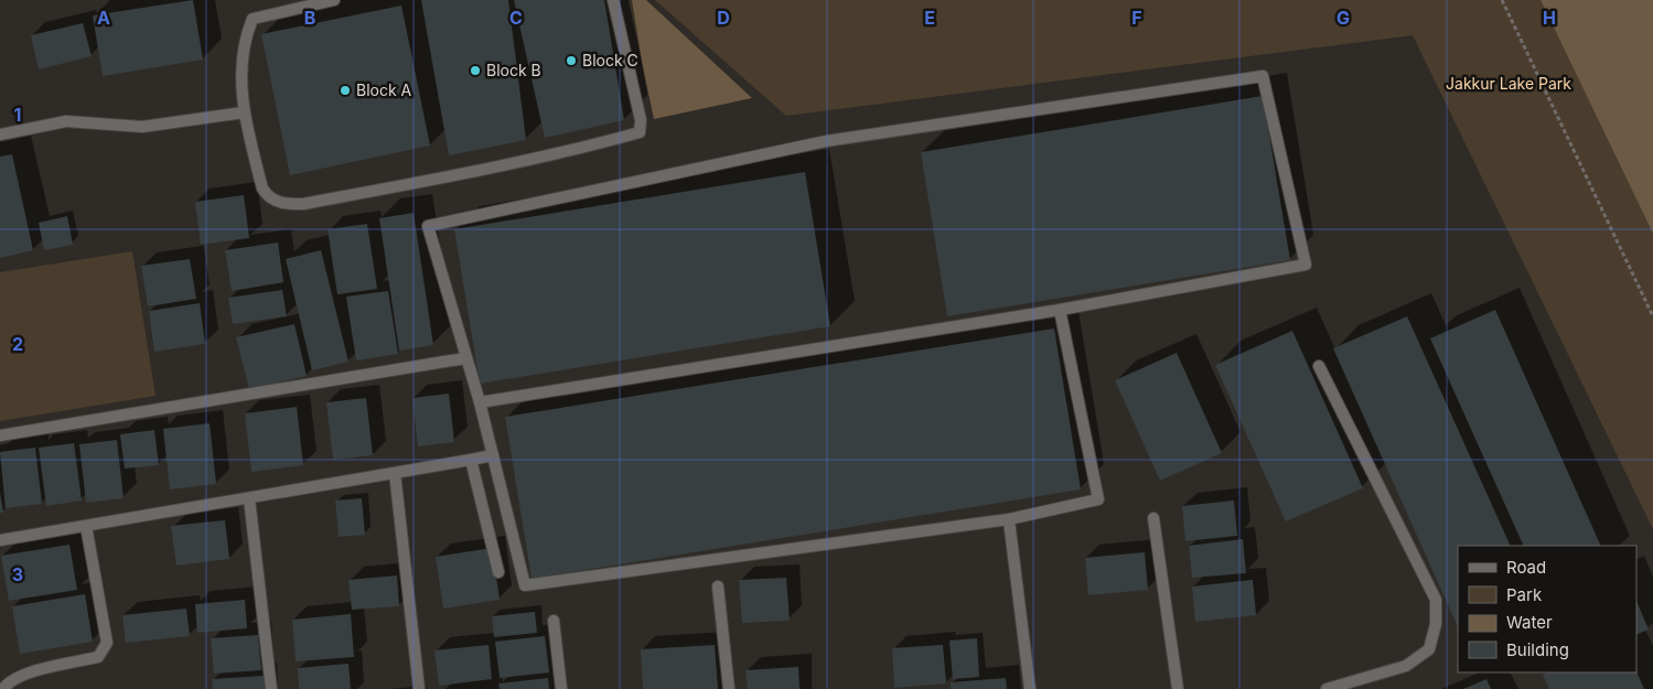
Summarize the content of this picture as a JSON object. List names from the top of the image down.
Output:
{
  "parks": ["Jakkur Lake Park"],
  "places": ["Block C", "Block B", "Block A"],
  "legend": [
    "Road",
    "Park",
    "Water",
    "Building"
  ],
  "grid": {
    "columns": [
      "A",
      "B",
      "C",
      "D",
      "E",
      "F",
      "G",
      "H"
    ],
    "rows": ["1", "2", "3"]
  }
}
